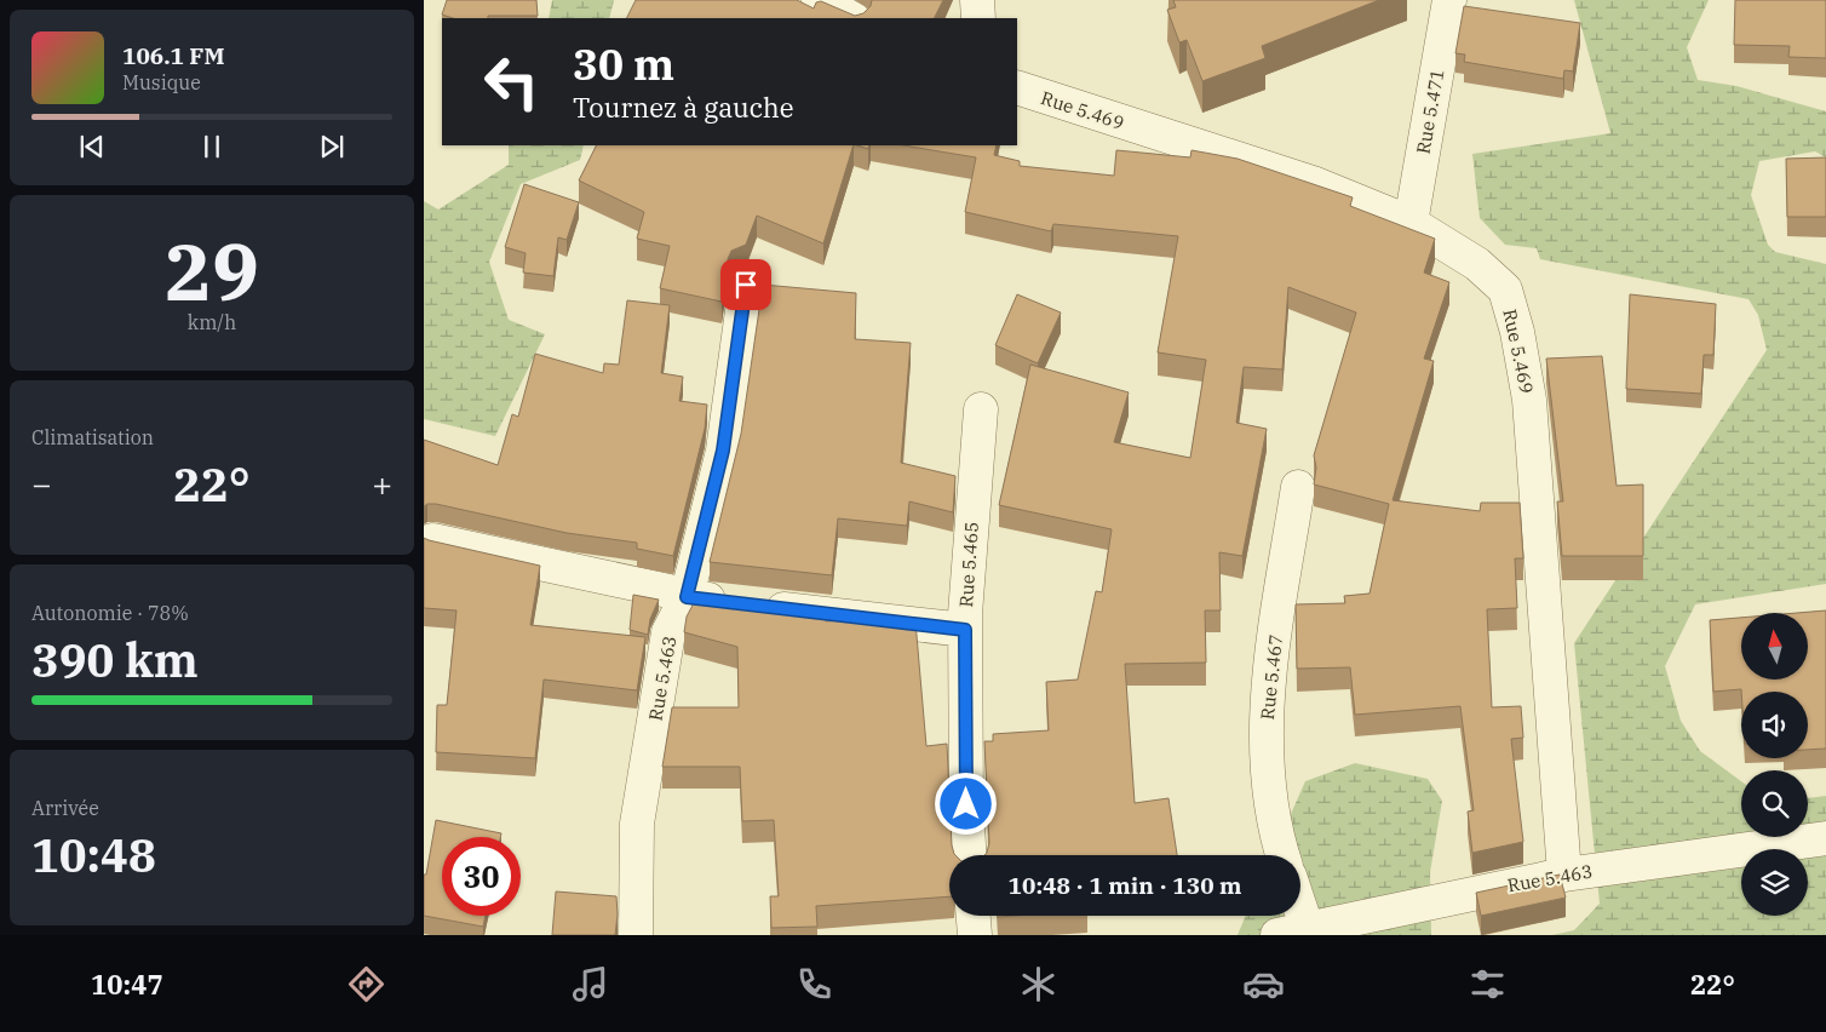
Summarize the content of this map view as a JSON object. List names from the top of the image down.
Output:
{
  "streets": {
    "street": [
      "Rue 5.469",
      "Rue 5.471",
      "Rue 5.465",
      "Rue 5.467",
      "Rue 5.463"
    ]
  },
  "crossings": [
    ["Rue 5.469", "Rue 5.471"],
    ["Rue 5.469", "Rue 5.463"]
  ],
  "north": "top",
  "page": {
    "turn": ["30 m", "Tournez à gauche"],
    "song": ["106.1 FM", "Musique"],
    "tile": [
      ["29", "km/h"],
      "Climatisation",
      ["Autonomie · 78%", "390 km"],
      ["Arrivée", "10:48"]
    ],
    "heat": ["−", "22°", "+"],
    "limit": "30",
    "trip": "10:48 · 1 min · 130 m",
    "tabs": ["10:47", "22°"]
  }
}
